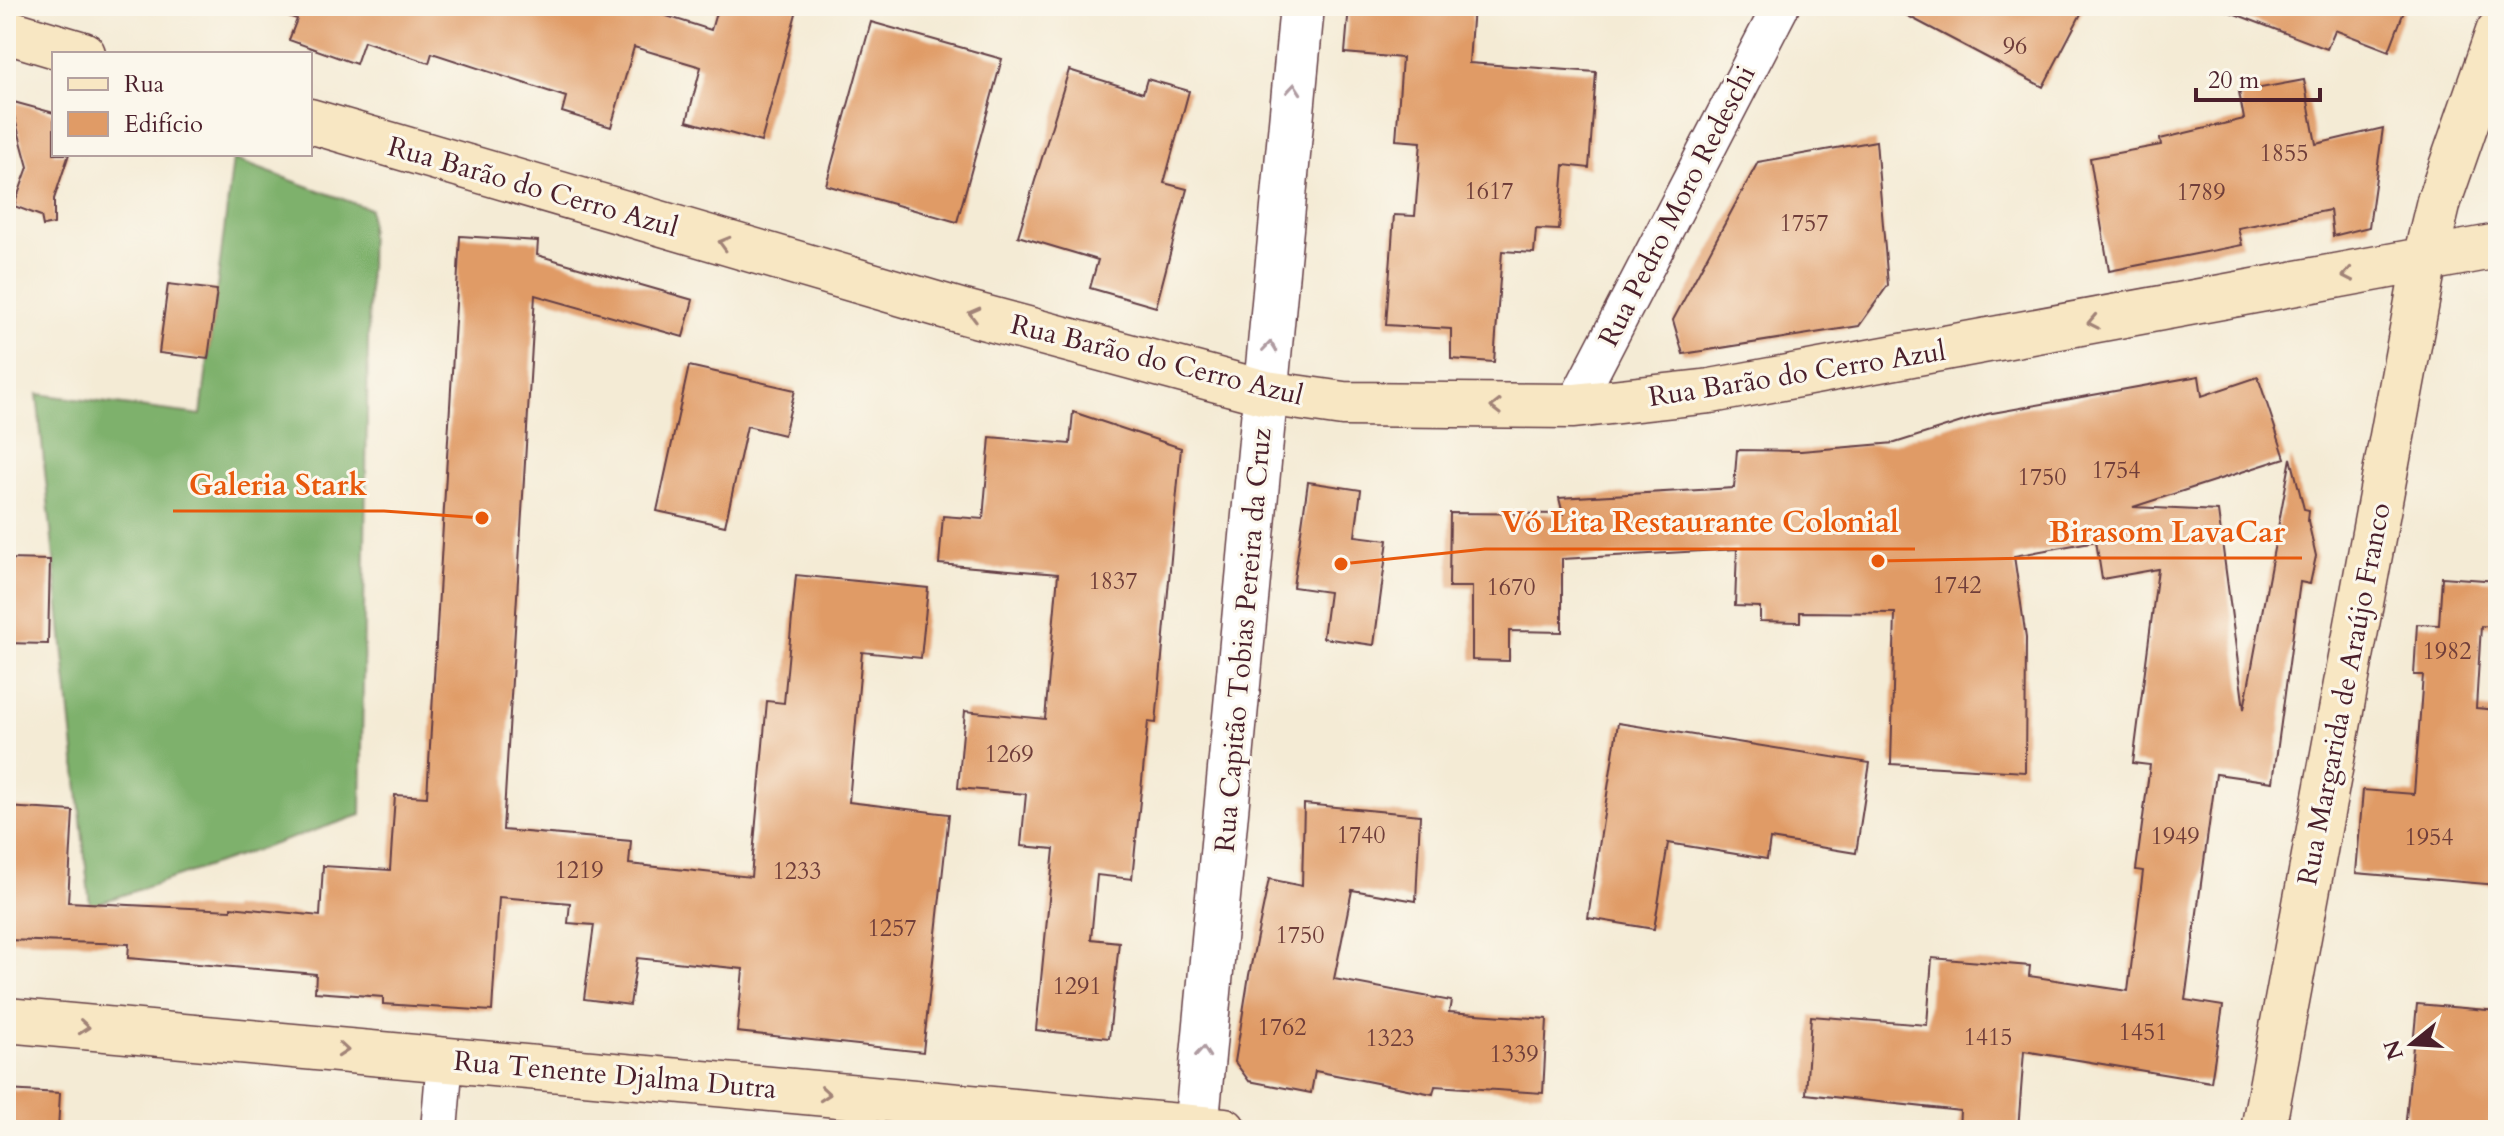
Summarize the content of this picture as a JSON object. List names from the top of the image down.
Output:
{
  "streets": {
    "main road": ["Rua Barão do Cerro Azul", "Rua Margarida de Araújo Franco", "Rua Tenente Djalma Dutra"],
    "street": ["Rua Pedro Moro Redeschi", "Rua Capitão Tobias Pereira da Cruz"]
  },
  "crossings": [
    ["Rua Barão do Cerro Azul", "Rua Pedro Moro Redeschi"],
    ["Rua Barão do Cerro Azul", "Rua Capitão Tobias Pereira da Cruz"],
    ["Rua Barão do Cerro Azul", "Rua Margarida de Araújo Franco"],
    ["Rua Capitão Tobias Pereira da Cruz", "Rua Tenente Djalma Dutra"]
  ],
  "one_way": ["Rua Barão do Cerro Azul", "Rua Capitão Tobias Pereira da Cruz", "Rua Tenente Djalma Dutra"],
  "places": ["Galeria Stark", "Birasom LavaCar", "Vó Lita Restaurante Colonial"],
  "house_numbers": [
    "96",
    "1855",
    "1617",
    "1789",
    "1757",
    "1754",
    "1750",
    "1837",
    "1742",
    "1670",
    "1982",
    "1269",
    "1740",
    "1949",
    "1954",
    "1219",
    "1233",
    "1257",
    "1750",
    "1291",
    "1762",
    "1451",
    "1415",
    "1323",
    "1339"
  ],
  "legend": ["Rua", "Edifício"],
  "scale_bar": "20 m",
  "north": "left"
}
